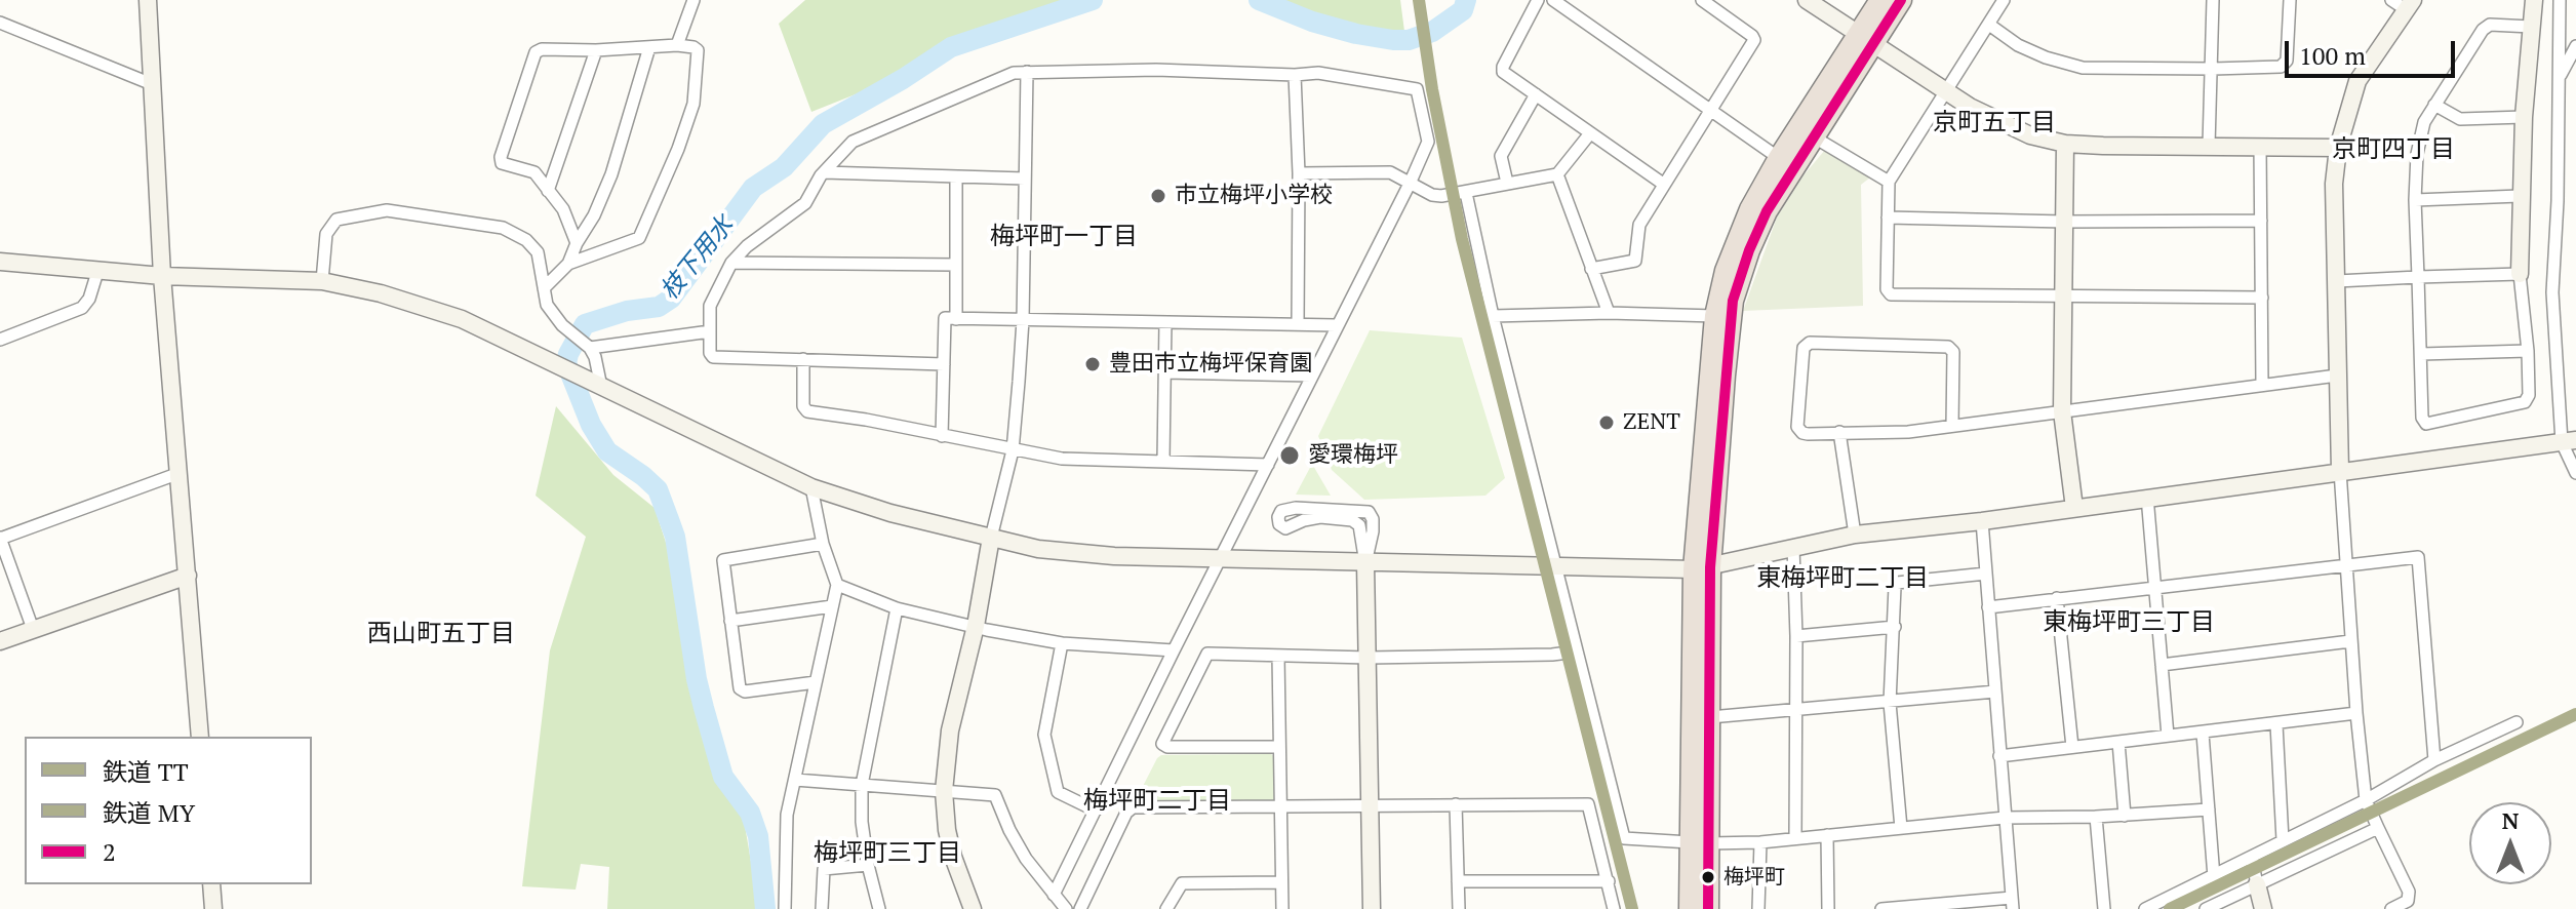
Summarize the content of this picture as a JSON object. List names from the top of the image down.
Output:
{
  "districts": [
    "京町五丁目",
    "京町四丁目",
    "梅坪町一丁目",
    "東梅坪町二丁目",
    "東梅坪町三丁目",
    "西山町五丁目",
    "梅坪町二丁目",
    "梅坪町三丁目"
  ],
  "water": ["枝下用水"],
  "places": [
    "市立梅坪小学校",
    "豊田市立梅坪保育園",
    "ZENT",
    "愛環梅坪",
    "梅坪町"
  ],
  "lines": ["rail line TT", "transit line 2", "rail line MY"],
  "legend": ["鉄道 TT", "鉄道 MY", "2"],
  "scale_bar": "100 m",
  "north": "top"
}
